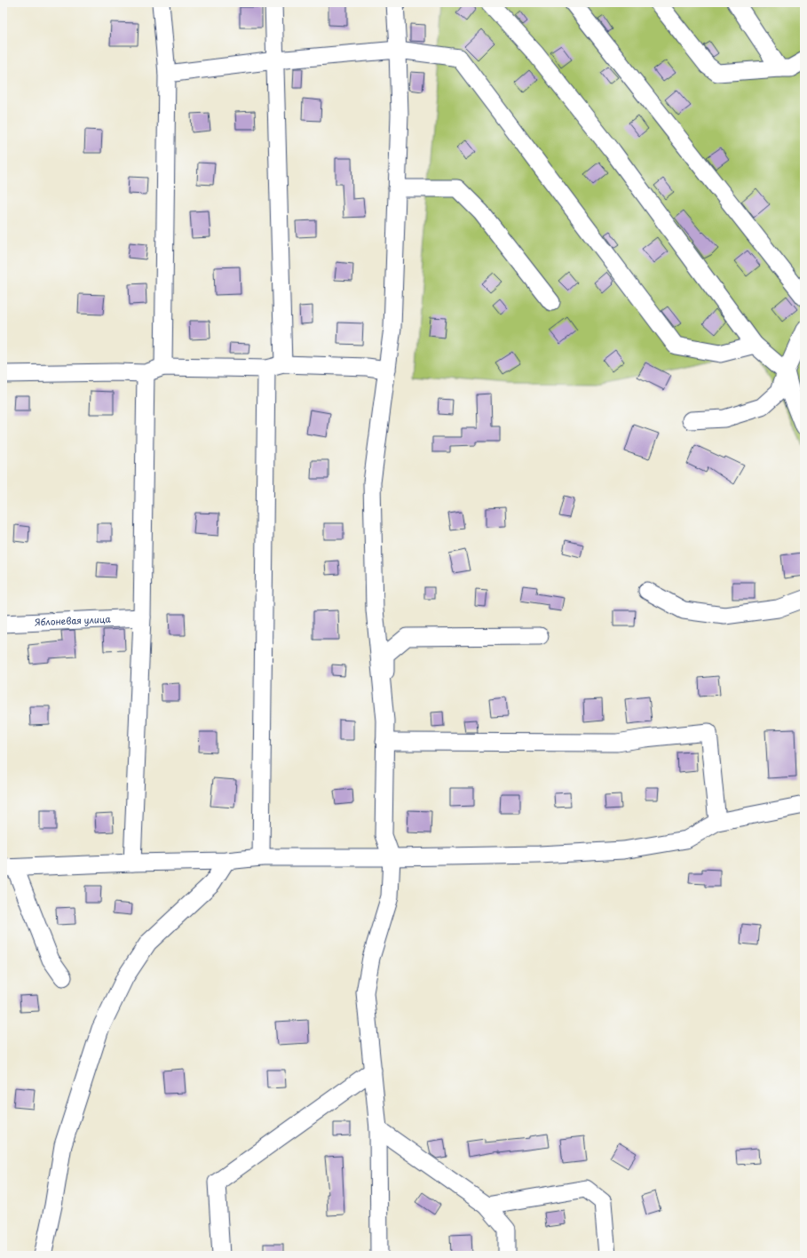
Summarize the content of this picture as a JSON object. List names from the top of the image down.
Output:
{
  "streets": {
    "street": ["Яблоневая улица"]
  }
}
